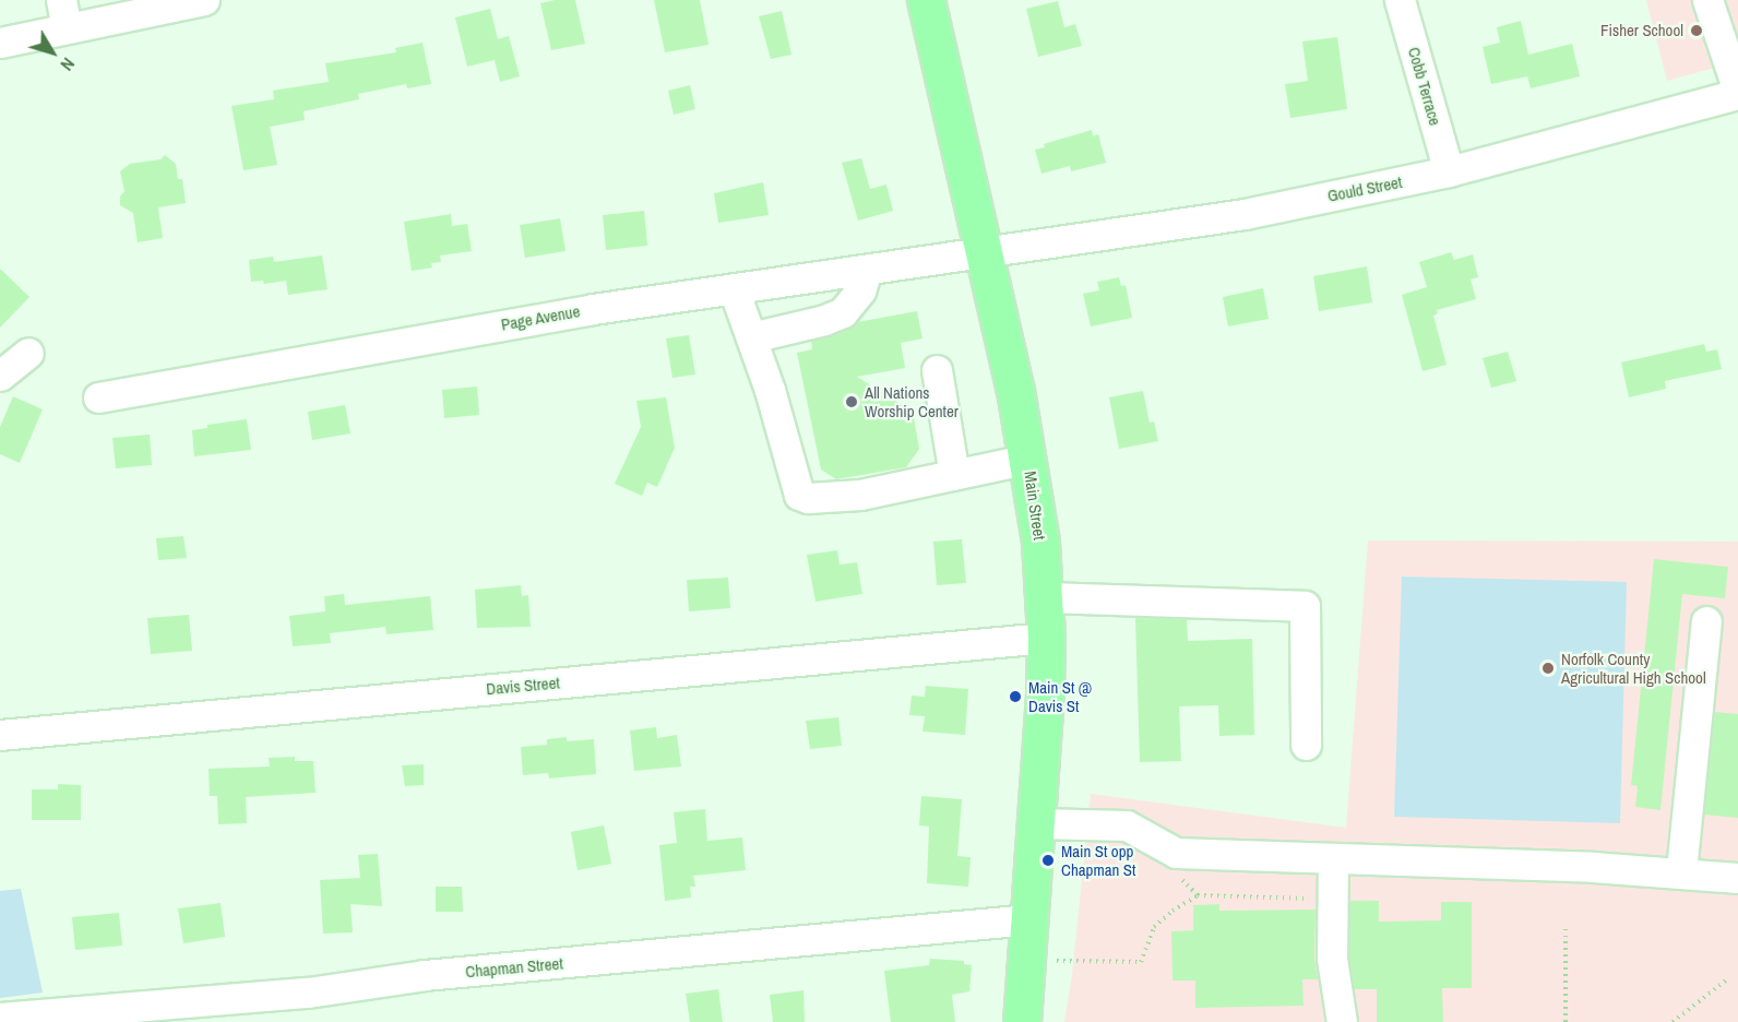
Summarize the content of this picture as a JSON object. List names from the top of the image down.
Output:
{
  "streets": {
    "main road": ["Main Street"],
    "street": [
      "Cobb Terrace",
      "Gould Street",
      "Page Avenue",
      "Davis Street",
      "Chapman Street"
    ]
  },
  "crossings": [
    ["Cobb Terrace", "Gould Street"],
    ["Gould Street", "Page Avenue"],
    ["Gould Street", "Main Street"],
    ["Page Avenue", "Main Street"],
    ["Main Street", "Davis Street"],
    ["Main Street", "Chapman Street"]
  ],
  "places": [
    "Fisher School",
    "All Nations Worship Center",
    "Norfolk County Agricultural High School",
    "Main St @ Davis St",
    "Main St opp Chapman St"
  ],
  "north": "bottom right"
}
